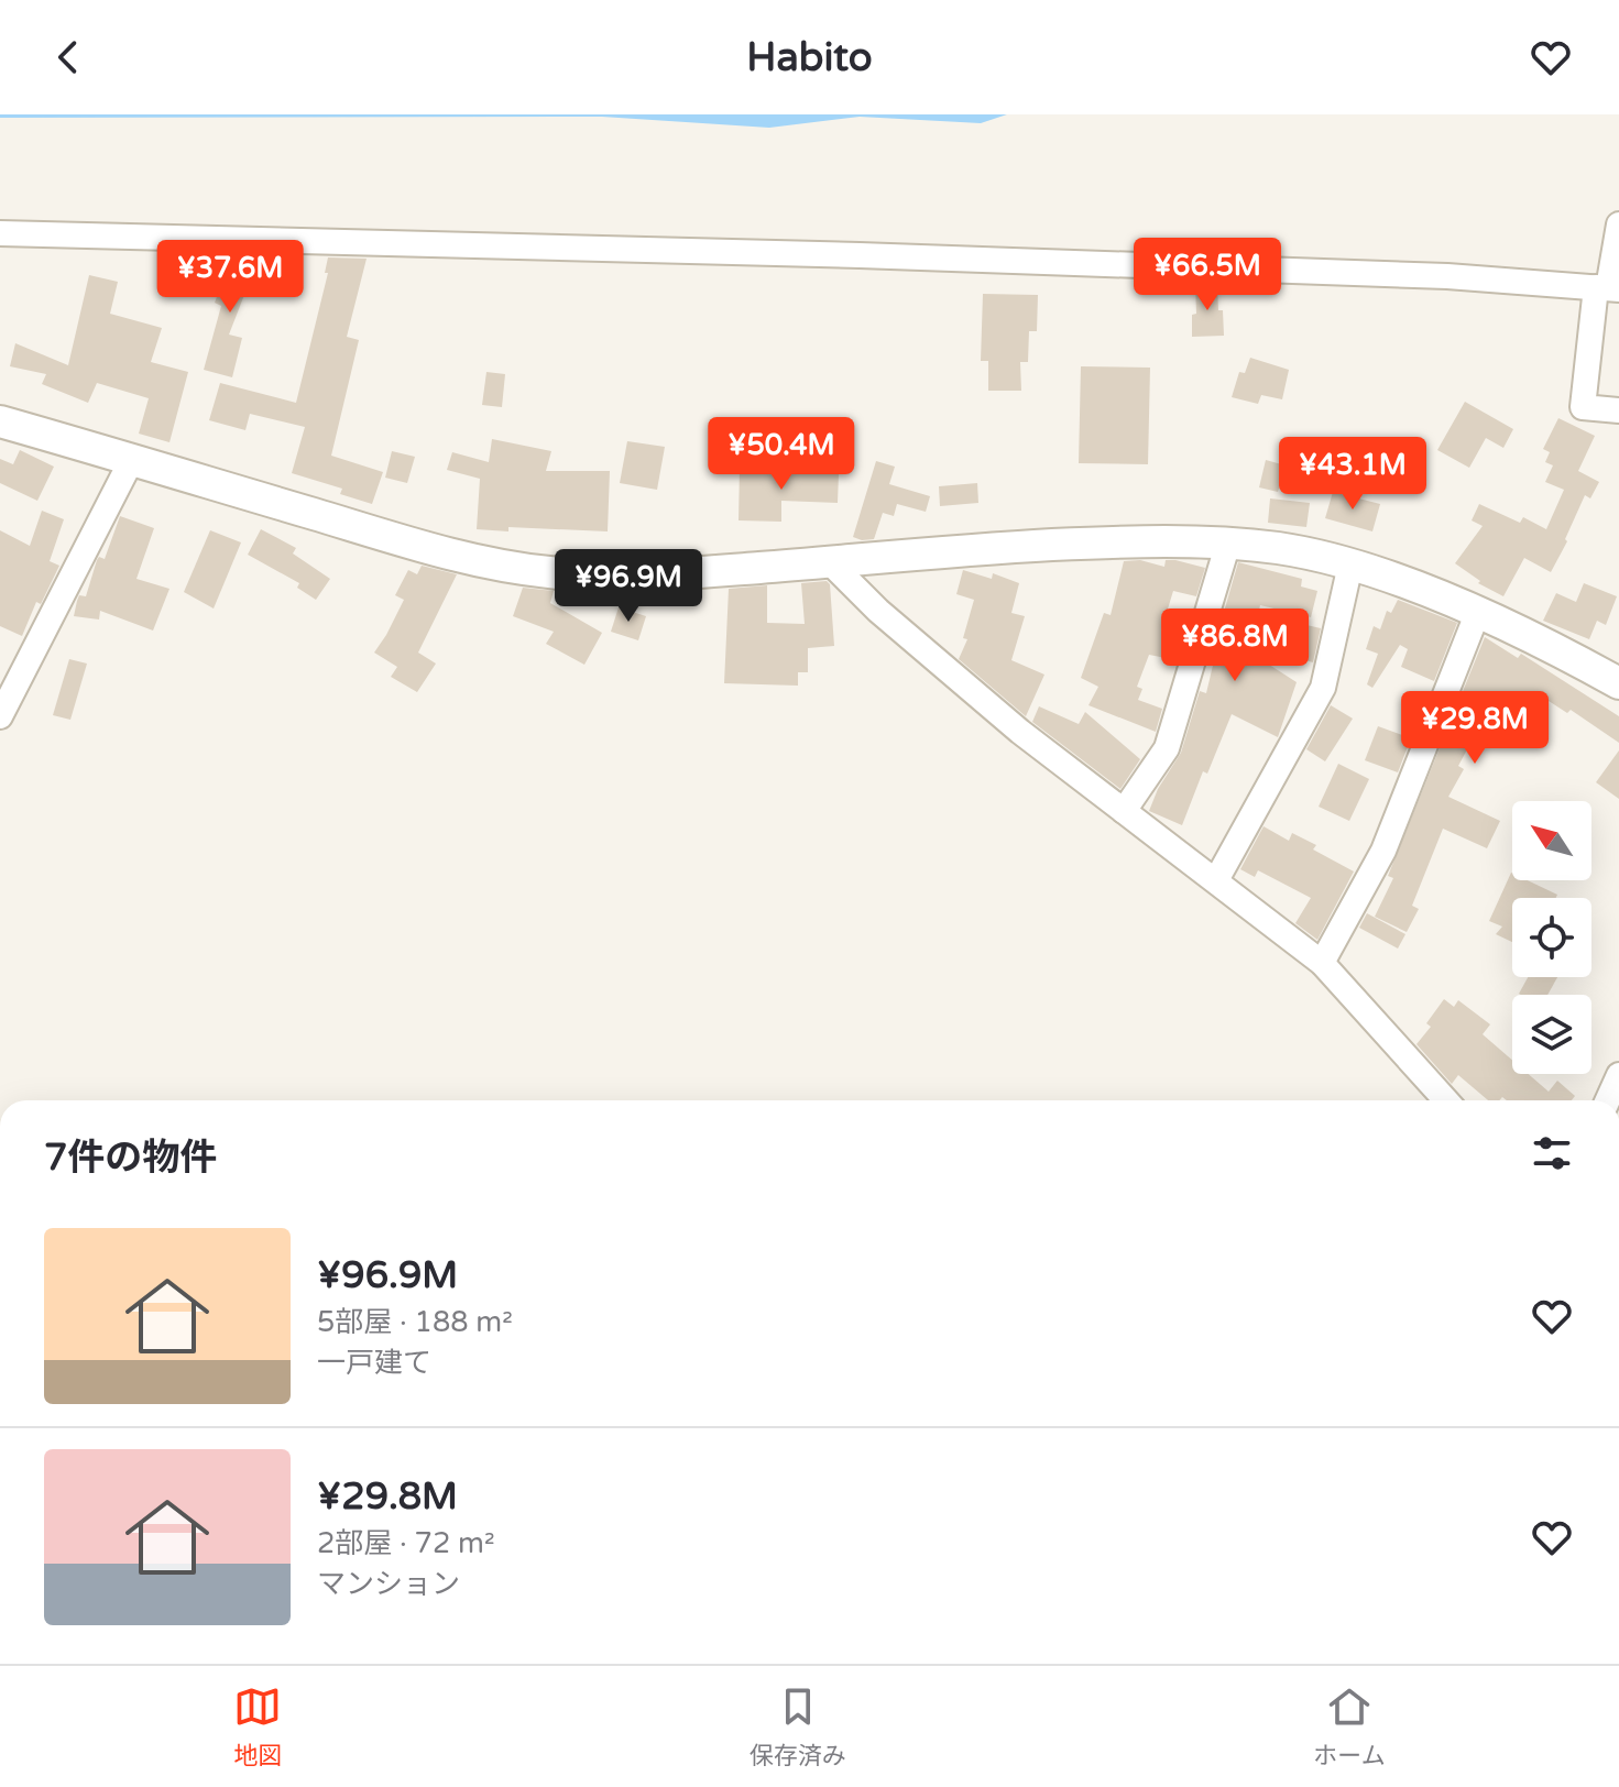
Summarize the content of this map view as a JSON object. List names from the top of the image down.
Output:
{
  "north": "top left",
  "page": {
    "header": "Habito",
    "price": [
      "¥66.5M",
      "¥37.6M",
      "¥50.4M",
      "¥43.1M",
      "¥96.9M",
      "¥86.8M",
      "¥29.8M"
    ],
    "heading": "7件の物件",
    "list": [
      {
        "name": "¥96.9M",
        "note": "5部屋 · 188 m² · 一戸建て"
      },
      {
        "name": "¥29.8M",
        "note": "2部屋 · 72 m² · マンション"
      }
    ],
    "tabs": ["地図", "保存済み", "ホーム"]
  }
}
